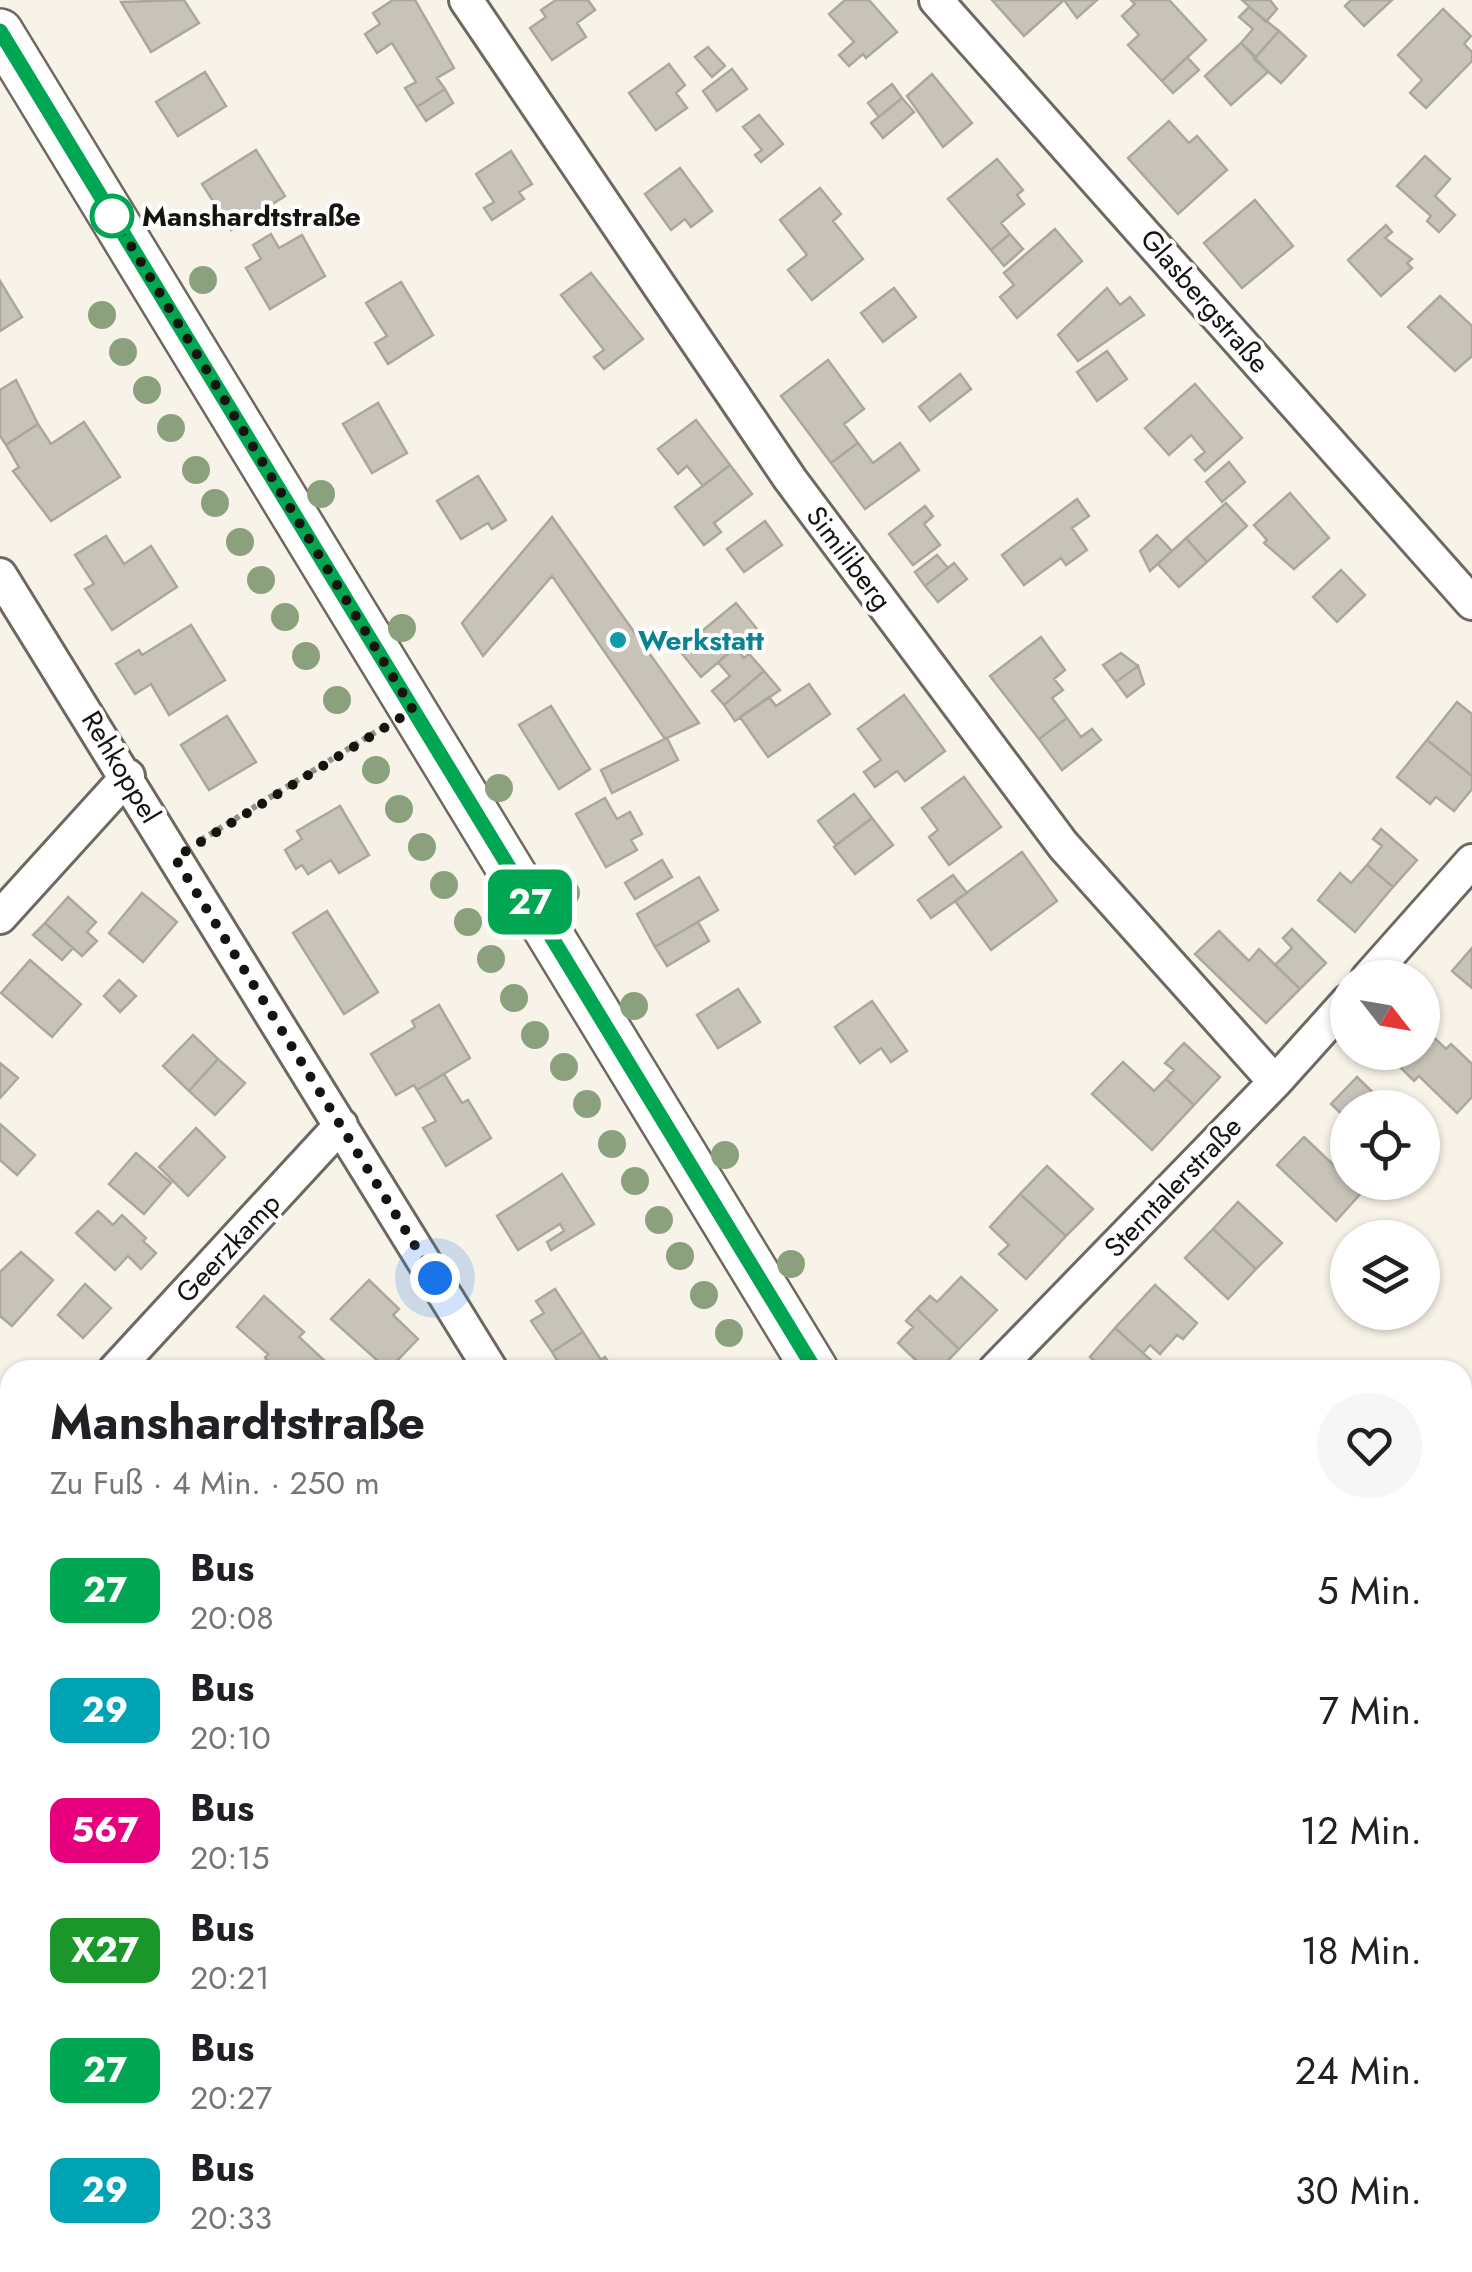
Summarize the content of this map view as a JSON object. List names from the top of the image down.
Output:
{
  "streets": {
    "street": [
      "Glasbergstraße",
      "Similiberg",
      "Rehkoppel",
      "Sterntalerstraße",
      "Geerzkamp"
    ]
  },
  "crossings": [
    ["Similiberg", "Sterntalerstraße"],
    ["Rehkoppel", "Geerzkamp"]
  ],
  "places": ["Manshardtstraße", "Werkstatt"],
  "lines": ["bus line 27"],
  "north": "bottom right",
  "page": {
    "on_map": "27",
    "heading": ["Manshardtstraße", "Zu Fuß · 4 Min. · 250 m"],
    "list": [
      {
        "mark": "27",
        "name": "Bus",
        "note": "20:08",
        "value": "5 Min."
      },
      {
        "mark": "29",
        "name": "Bus",
        "note": "20:10",
        "value": "7 Min."
      },
      {
        "mark": "567",
        "name": "Bus",
        "note": "20:15",
        "value": "12 Min."
      },
      {
        "mark": "X27",
        "name": "Bus",
        "note": "20:21",
        "value": "18 Min."
      },
      {
        "mark": "27",
        "name": "Bus",
        "note": "20:27",
        "value": "24 Min."
      },
      {
        "mark": "29",
        "name": "Bus",
        "note": "20:33",
        "value": "30 Min."
      }
    ]
  }
}
